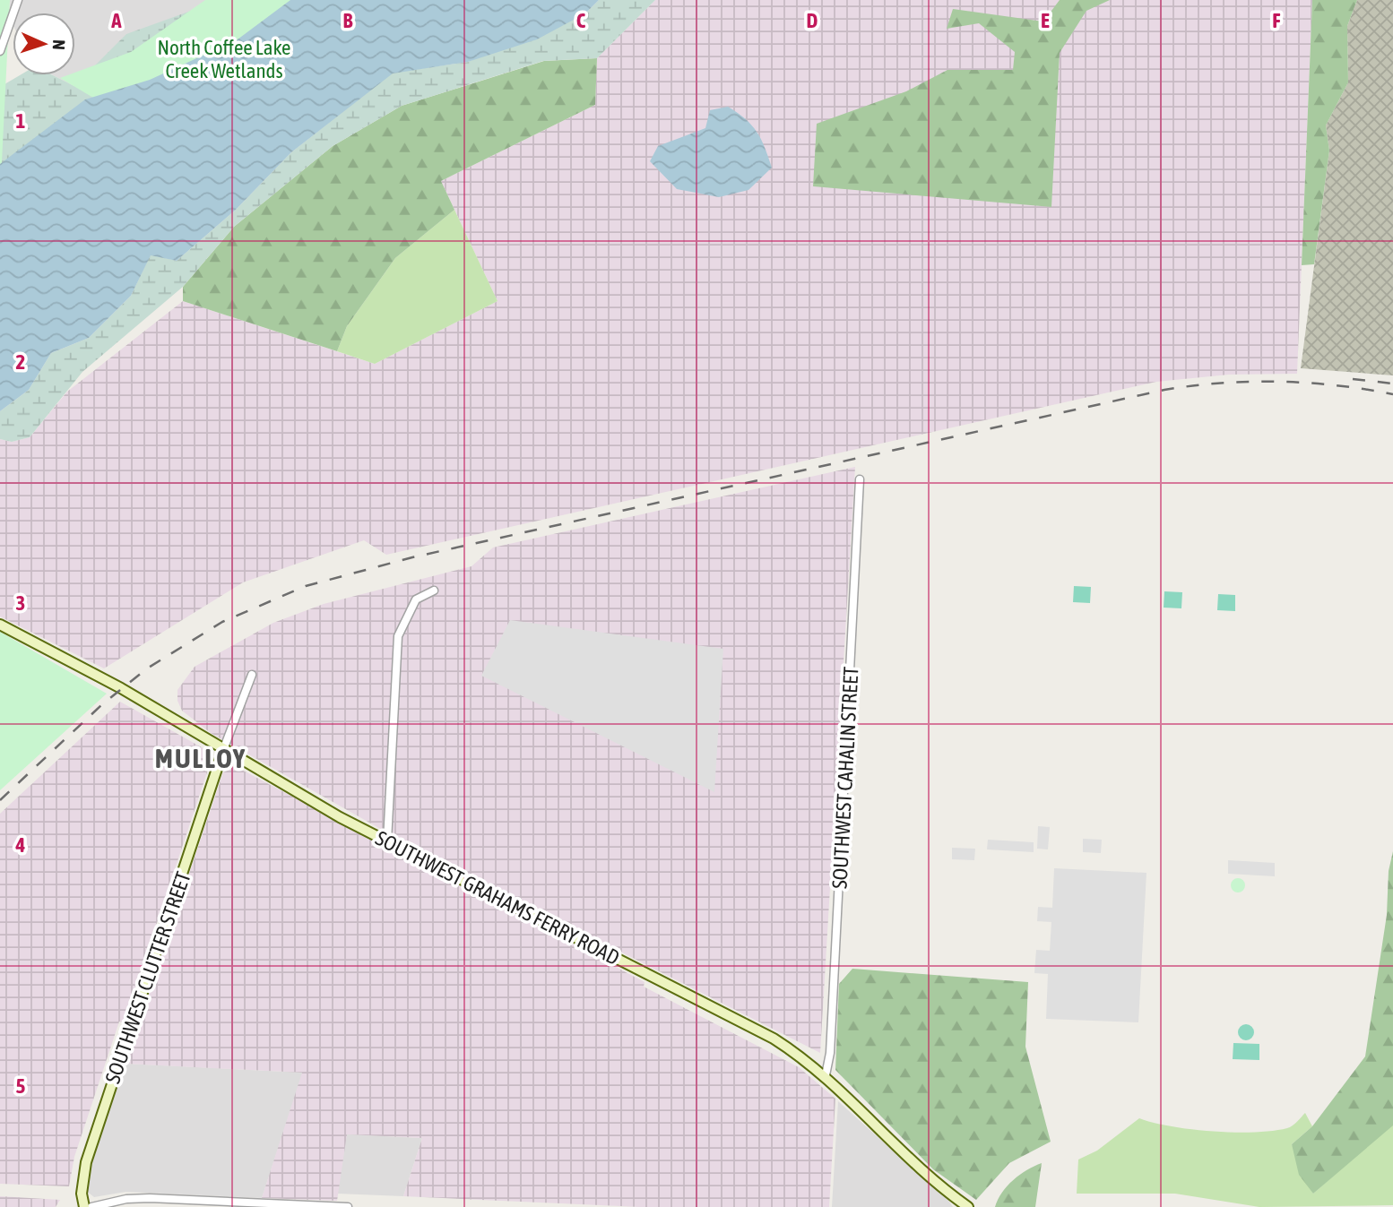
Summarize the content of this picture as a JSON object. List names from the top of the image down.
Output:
{
  "streets": {
    "main road": ["SOUTHWEST GRAHAMS FERRY ROAD", "SOUTHWEST CLUTTER STREET"],
    "street": ["SOUTHWEST CAHALIN STREET"]
  },
  "crossings": [
    ["SOUTHWEST CAHALIN STREET", "SOUTHWEST GRAHAMS FERRY ROAD"],
    ["SOUTHWEST GRAHAMS FERRY ROAD", "SOUTHWEST CLUTTER STREET"]
  ],
  "districts": ["MULLOY"],
  "parks": ["North Coffee Lake Creek Wetlands"],
  "north": "right",
  "grid": {
    "columns": [
      "A",
      "B",
      "C",
      "D",
      "E",
      "F"
    ],
    "rows": [
      "1",
      "2",
      "3",
      "4",
      "5"
    ]
  }
}
